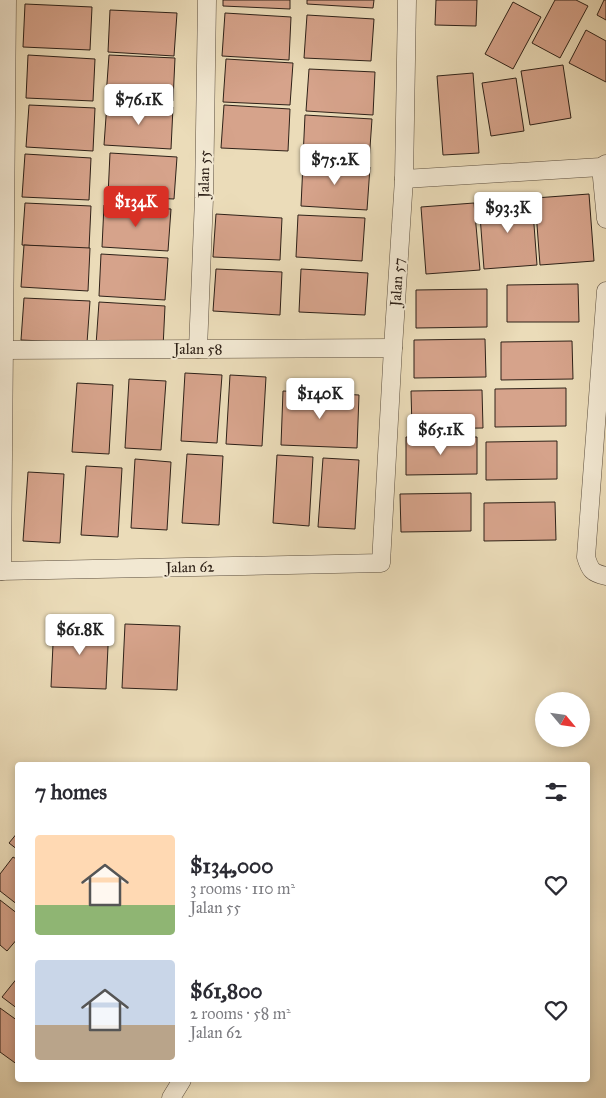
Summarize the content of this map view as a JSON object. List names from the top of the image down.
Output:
{
  "streets": {
    "street": [
      "Jalan 55",
      "Jalan 57",
      "Jalan 58",
      "Jalan 62"
    ]
  },
  "crossings": [
    ["Jalan 55", "Jalan 58"],
    ["Jalan 57", "Jalan 58"],
    ["Jalan 57", "Jalan 62"]
  ],
  "north": "bottom right",
  "page": {
    "price": [
      "$76.1K",
      "$75.2K",
      "$134K",
      "$93.3K",
      "$140K",
      "$65.1K",
      "$61.8K"
    ],
    "heading": "7 homes",
    "list": [
      {
        "name": "$134,000",
        "note": "3 rooms · 110 m² · Jalan 55"
      },
      {
        "name": "$61,800",
        "note": "2 rooms · 58 m² · Jalan 62"
      }
    ]
  }
}
